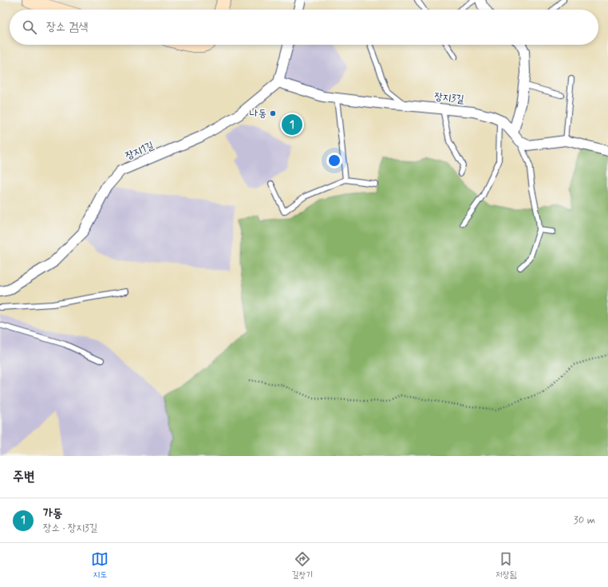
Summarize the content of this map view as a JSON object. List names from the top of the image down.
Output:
{
  "streets": {
    "street": ["장지3길", "장지1길"]
  },
  "crossings": [
    ["장지3길", "장지1길"]
  ],
  "places": ["나동"],
  "page": {
    "search": "장소 검색",
    "pins": "1",
    "heading": "주변",
    "list": [
      {
        "mark": "1",
        "name": "가동",
        "note": "장소 · 장지3길",
        "value": "30 m"
      }
    ],
    "nav": ["지도", "길찾기", "저장됨"]
  }
}
